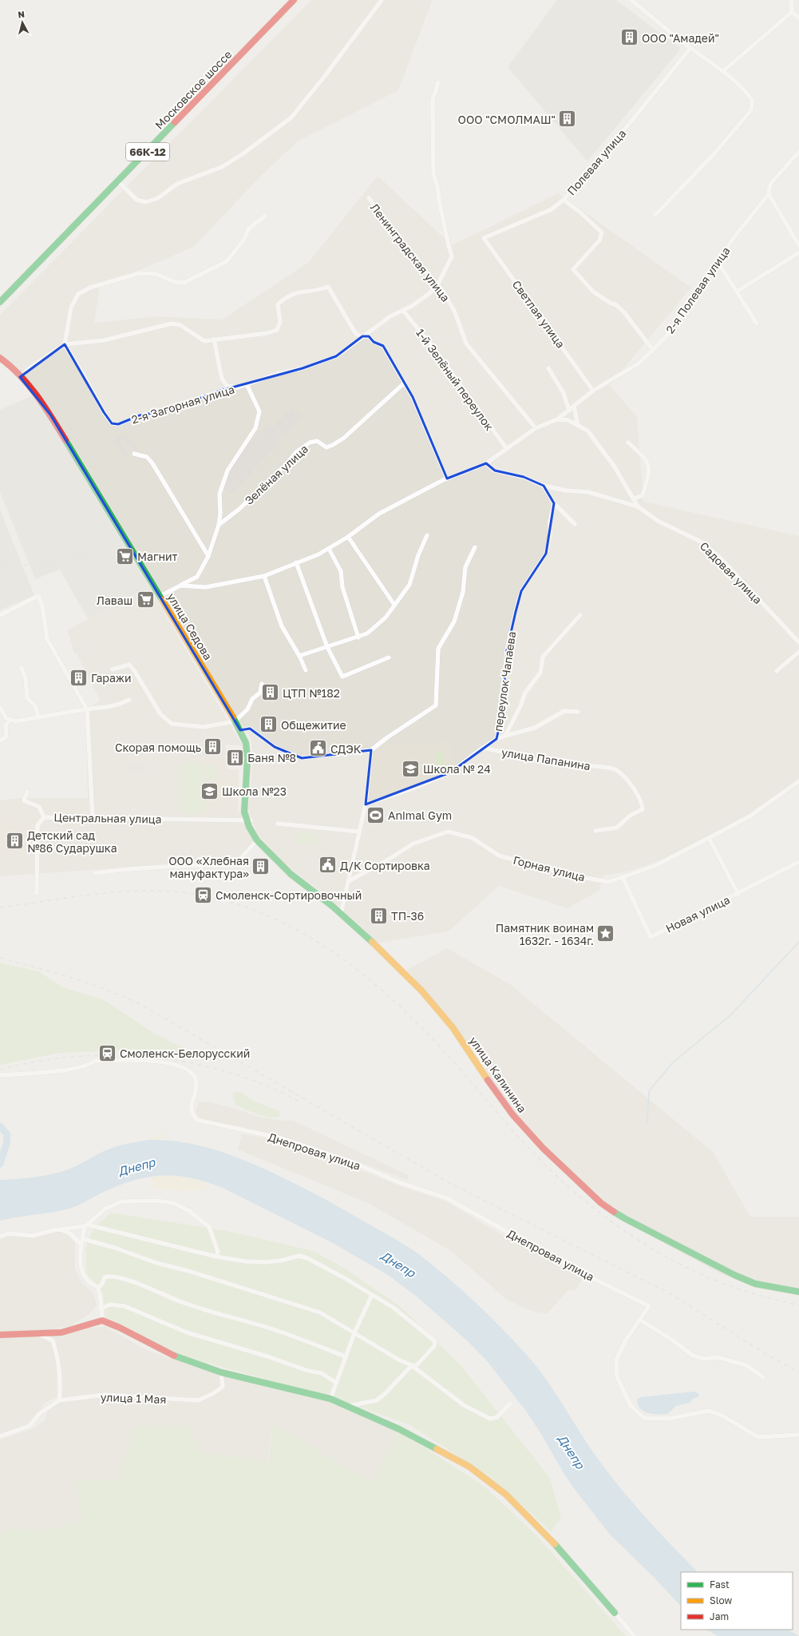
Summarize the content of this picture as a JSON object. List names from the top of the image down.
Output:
{
  "streets": {
    "street": [
      "Московское шоссе",
      "66К-12",
      "Полевая улица",
      "Ленинградская улица",
      "2-я Полевая улица",
      "Светлая улица",
      "1-й Зелёный переулок",
      "2-я Загорная улица",
      "Зелёная улица",
      "Садовая улица",
      "улица Седова",
      "переулок Чапаева",
      "улица Папанина",
      "Центральная улица",
      "Горная улица",
      "Новая улица",
      "улица Калинина",
      "Днепровая улица",
      "улица 1 Мая"
    ]
  },
  "crossings": [
    ["Полевая улица", "2-я Полевая улица"],
    ["Полевая улица", "Светлая улица"],
    ["Ленинградская улица", "2-я Полевая улица"],
    ["Ленинградская улица", "2-я Загорная улица"],
    ["2-я Полевая улица", "Светлая улица"],
    ["2-я Полевая улица", "1-й Зелёный переулок"],
    ["2-я Полевая улица", "Садовая улица"],
    ["1-й Зелёный переулок", "2-я Загорная улица"],
    ["2-я Загорная улица", "Зелёная улица"],
    ["улица Седова", "Центральная улица"],
    ["улица Седова", "улица Калинина"],
    ["переулок Чапаева", "улица Папанина"],
    ["Горная улица", "Новая улица"]
  ],
  "water": ["Днепр"],
  "places": {
    "building": [
      "ООО \"Амадей\"",
      "ООО \"СМОЛМАШ\"",
      "Гаражи",
      "ЦТП №182",
      "Общежитие",
      "Скорая помощь",
      "Баня №8",
      "Детский сад №86 Сударушка",
      "ООО «Хлебная мануфактура»",
      "ТП-36"
    ],
    "supermarket": ["Магнит", "Лаваш"],
    "public building": ["СДЭК", "Д/К Сортировка"],
    "school or university": ["Школа № 24", "Школа №23"],
    "sports": ["Animal Gym"],
    "station": ["Смоленск-Сортировочный", "Смоленск-Белорусский"],
    "place": ["Памятник воинам 1632г. - 1634г."]
  },
  "legend": ["Fast", "Slow", "Jam"],
  "north": "top"
}
